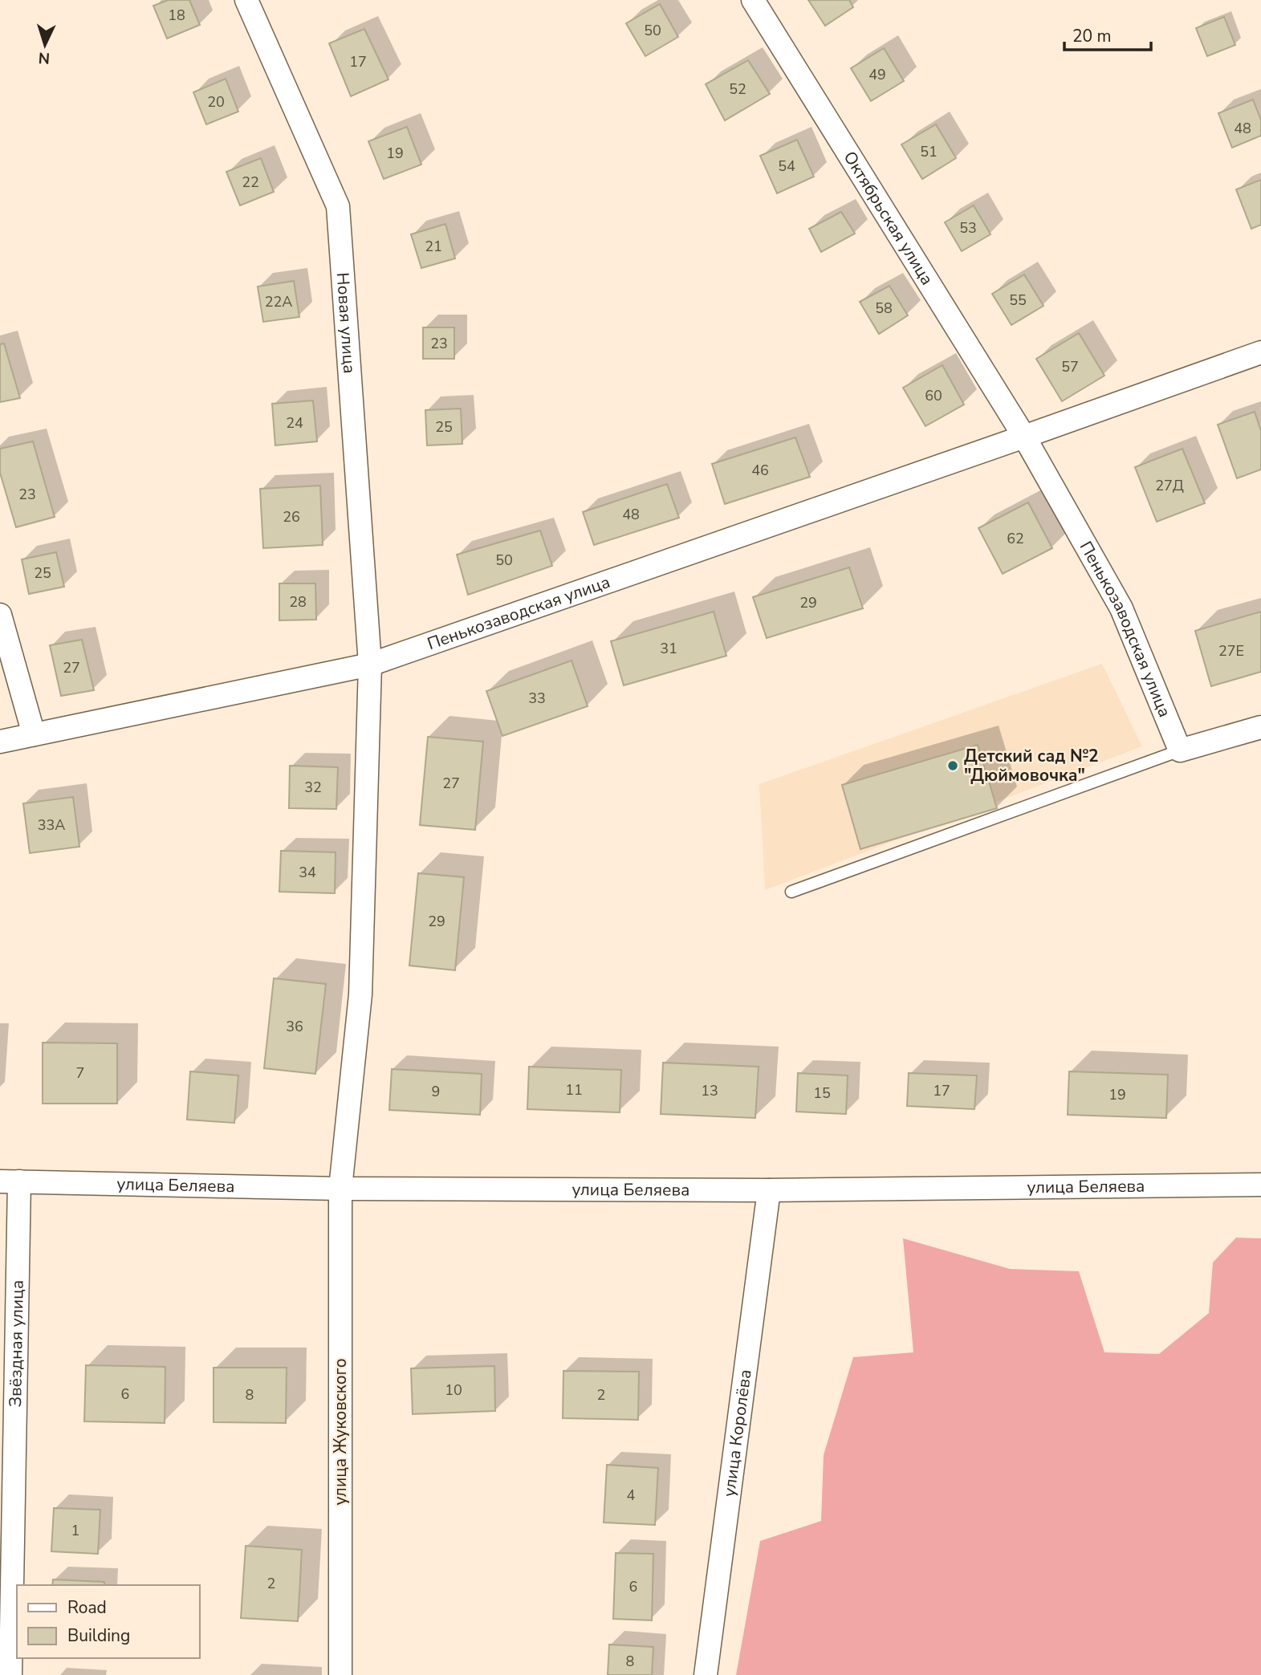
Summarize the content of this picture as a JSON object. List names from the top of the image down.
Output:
{
  "streets": {
    "street": [
      "Октябрьская улица",
      "Новая улица",
      "Пенькозаводская улица",
      "улица Беляева",
      "Звёздная улица",
      "улица Жуковского",
      "улица Королёва"
    ]
  },
  "crossings": [
    ["Октябрьская улица", "Пенькозаводская улица"],
    ["Новая улица", "Пенькозаводская улица"],
    ["Новая улица", "улица Беляева"],
    ["Новая улица", "улица Жуковского"],
    ["улица Беляева", "Звёздная улица"],
    ["улица Беляева", "улица Жуковского"],
    ["улица Беляева", "улица Королёва"]
  ],
  "places": ["Детский сад №2 \"Дюймовочка\""],
  "house_numbers": [
    "18",
    "50",
    "17",
    "49",
    "52",
    "20",
    "48",
    "51",
    "19",
    "54",
    "22",
    "53",
    "21",
    "55",
    "22А",
    "58",
    "23",
    "57",
    "60",
    "24",
    "25",
    "46",
    "27Д",
    "23",
    "48",
    "26",
    "62",
    "50",
    "25",
    "28",
    "29",
    "31",
    "27Е",
    "27",
    "33",
    "27",
    "32",
    "33А",
    "34",
    "29",
    "36",
    "7",
    "11",
    "13",
    "17",
    "9",
    "15",
    "19",
    "10",
    "6",
    "8",
    "2",
    "4",
    "1",
    "2",
    "6",
    "8"
  ],
  "legend": ["Road", "Building"],
  "scale_bar": "20 m",
  "north": "bottom"
}
